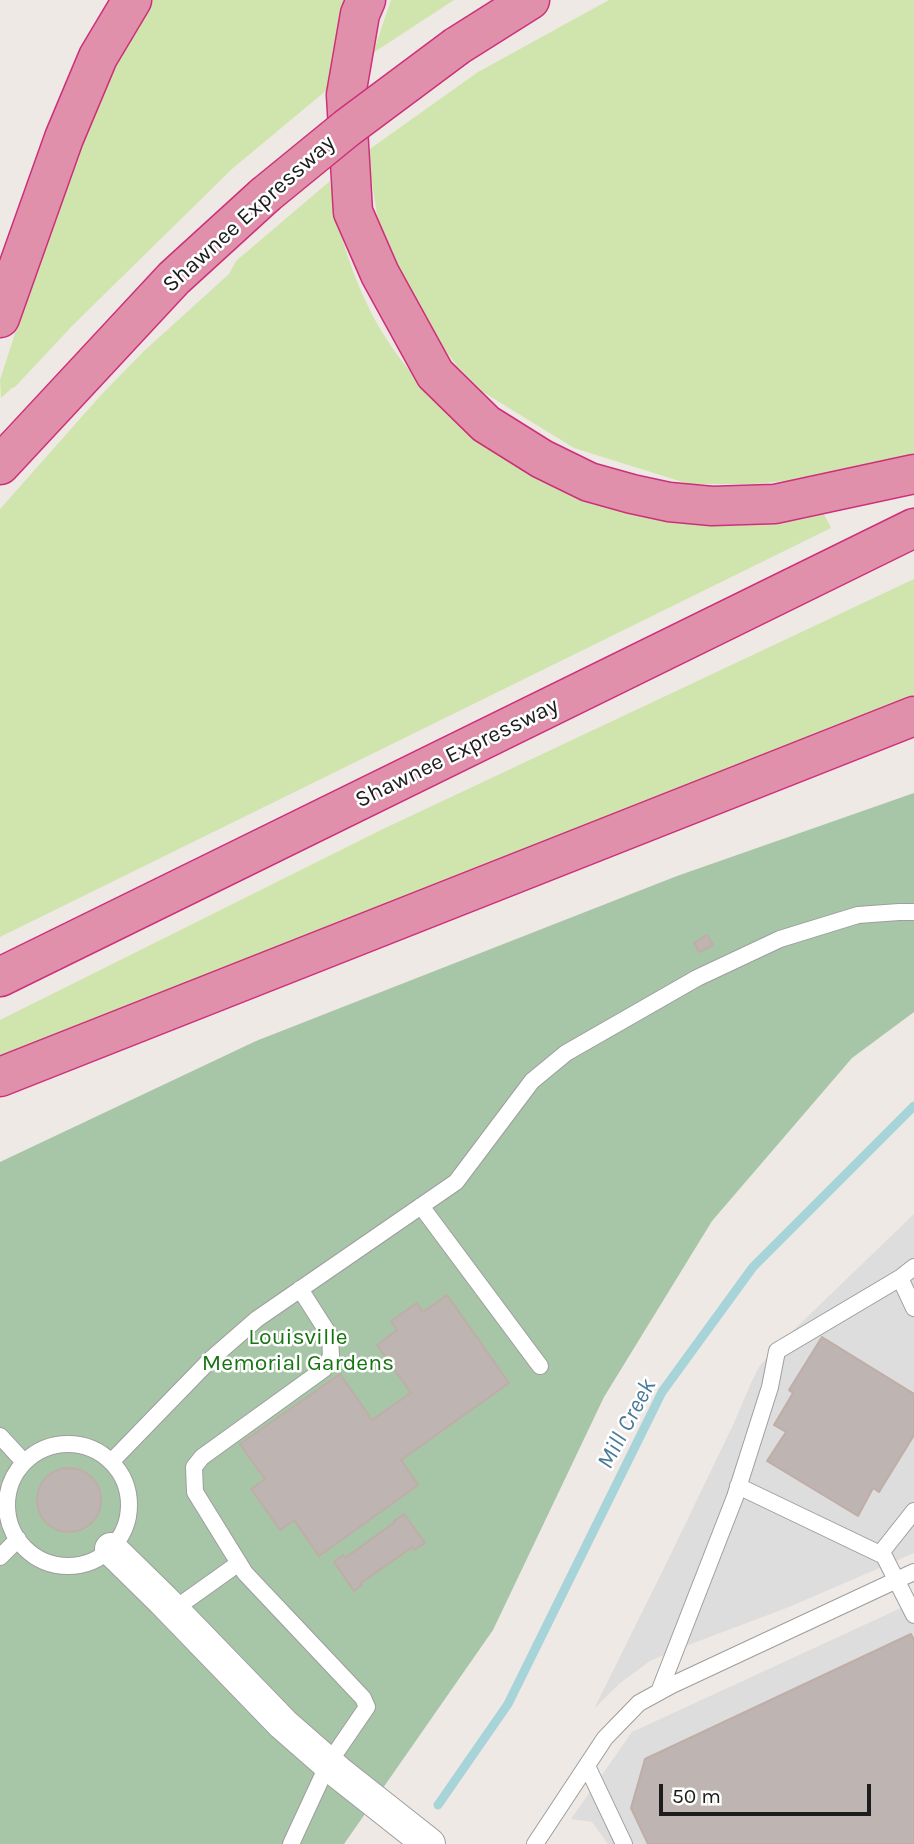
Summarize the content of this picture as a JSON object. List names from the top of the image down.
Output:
{
  "streets": {
    "highway": ["Shawnee Expressway"]
  },
  "water": ["Mill Creek"],
  "parks": ["Louisville Memorial Gardens"],
  "scale_bar": "50 m"
}
